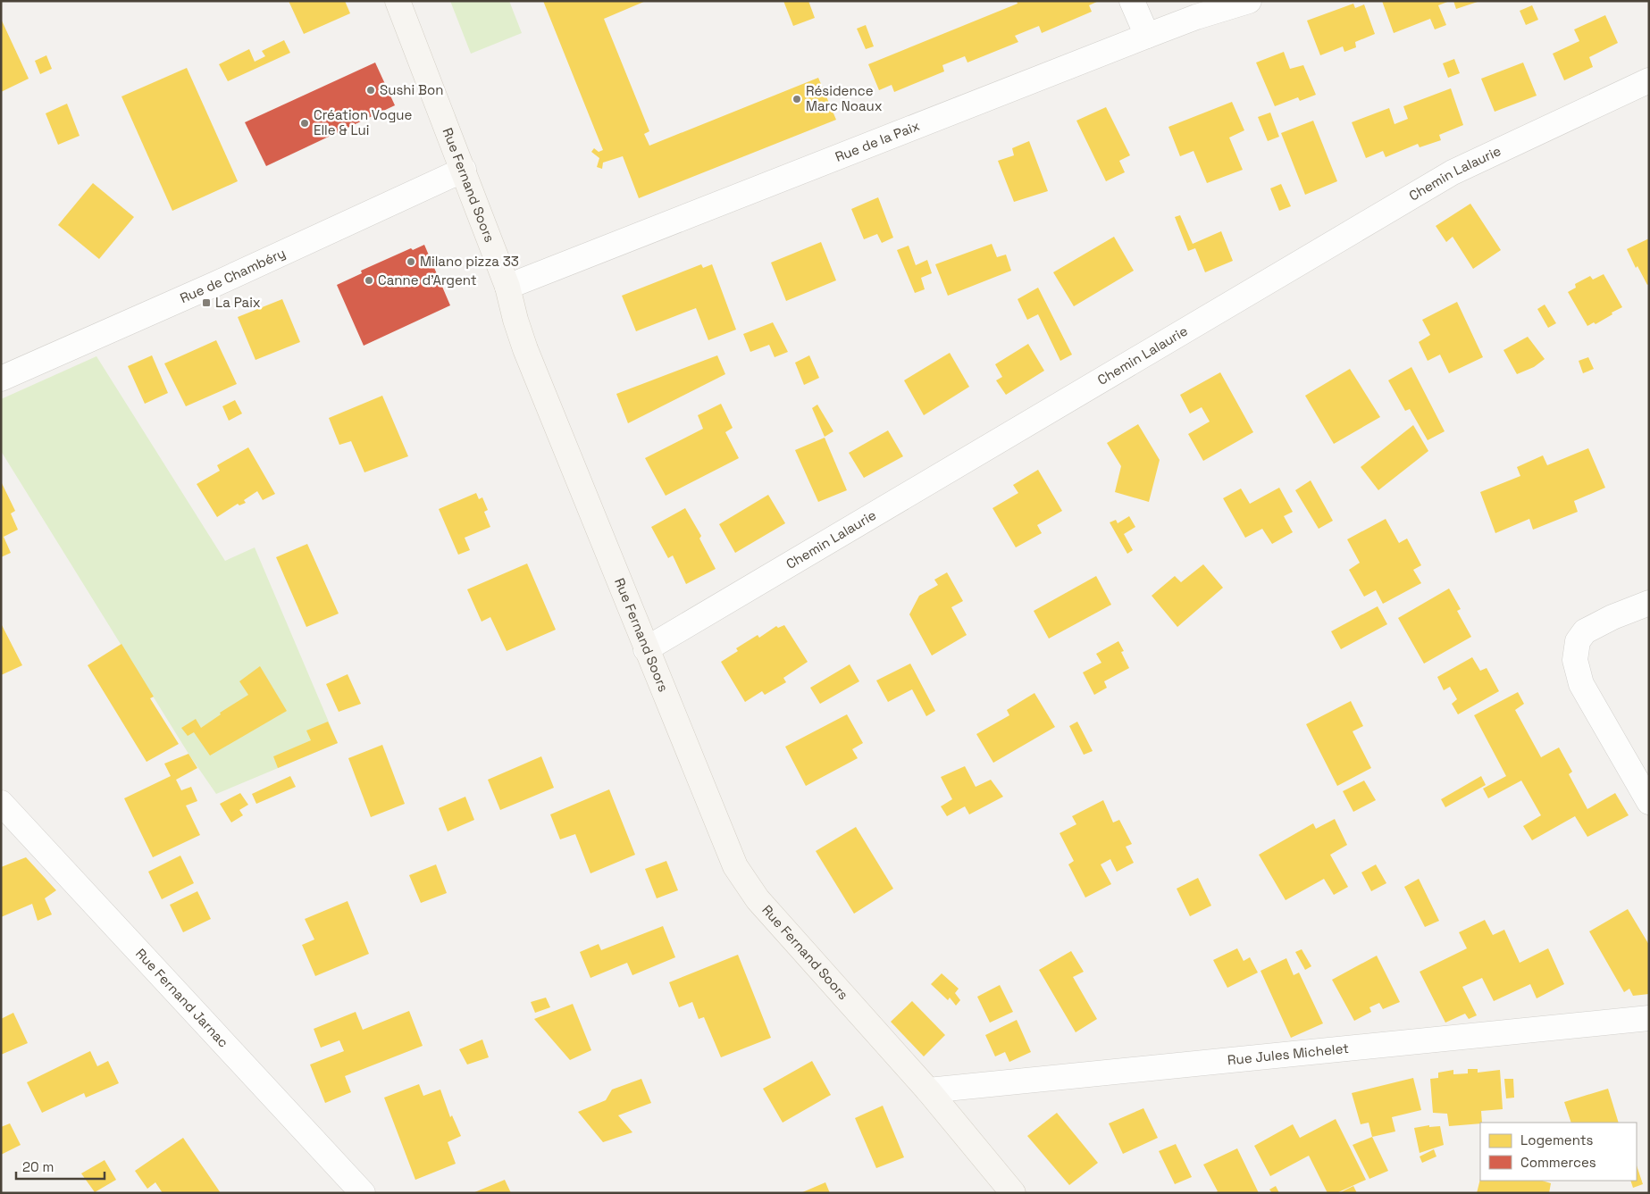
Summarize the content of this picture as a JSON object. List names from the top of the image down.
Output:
{
  "streets": {
    "street": [
      "Rue de la Paix",
      "Chemin Lalaurie",
      "Rue Fernand Soors",
      "Rue de Chambéry",
      "Rue Fernand Jarnac",
      "Rue Jules Michelet"
    ]
  },
  "crossings": [
    ["Rue de la Paix", "Rue Fernand Soors"],
    ["Chemin Lalaurie", "Rue Fernand Soors"],
    ["Rue Fernand Soors", "Rue de Chambéry"],
    ["Rue Fernand Soors", "Rue Jules Michelet"]
  ],
  "places": {
    "other": [
      "Sushi Bon",
      "Résidence Marc Noaux",
      "Création Vogue Elle & Lui",
      "Milano pizza 33",
      "Canne d’Argent"
    ],
    "transit": ["La Paix"]
  },
  "legend": ["Logements", "Commerces"],
  "scale_bar": "20 m"
}
